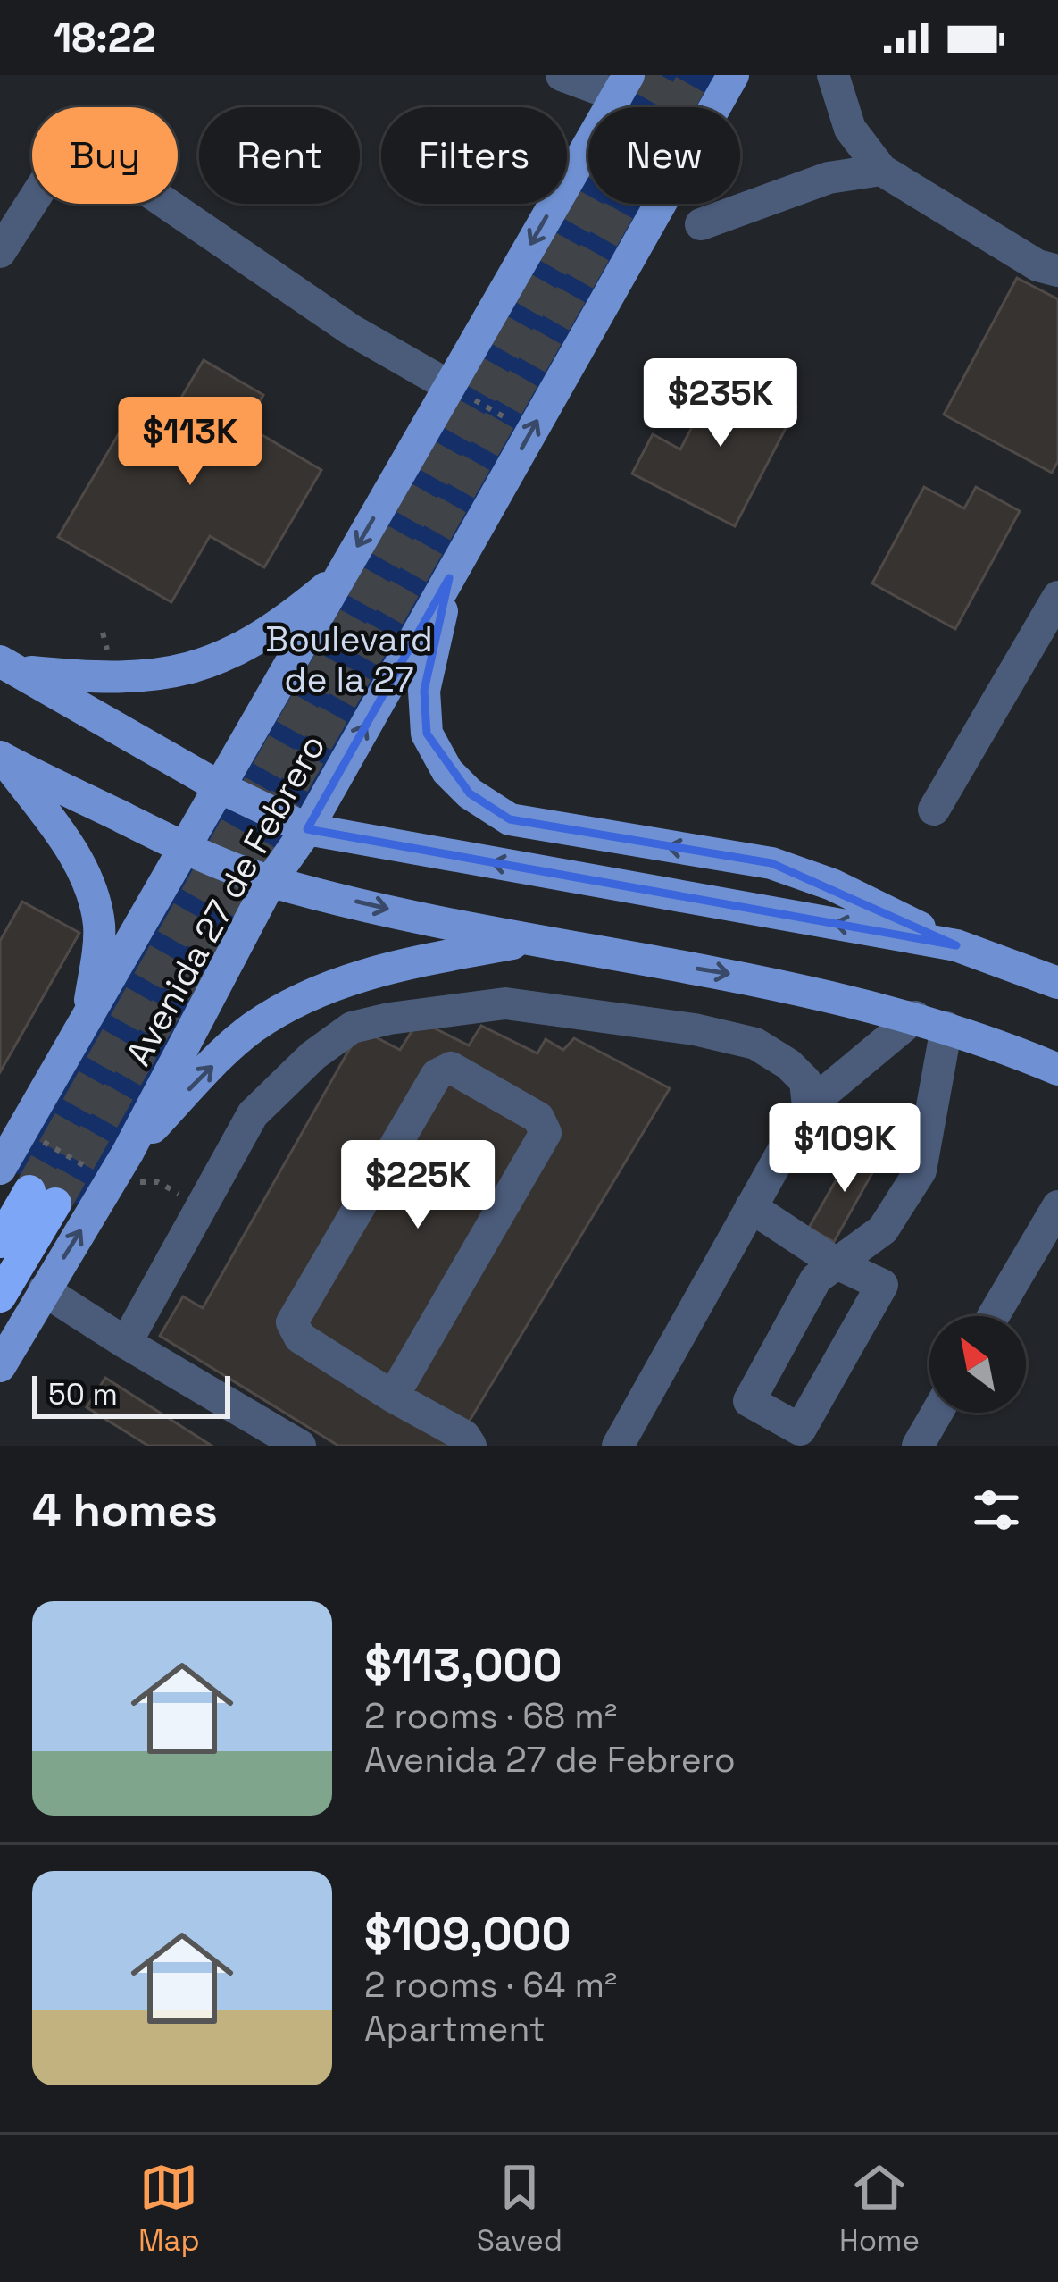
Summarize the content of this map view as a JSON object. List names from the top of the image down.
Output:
{
  "streets": {
    "main road": ["Avenida 27 de Febrero"]
  },
  "parks": ["Boulevard de la 27"],
  "scale_bar": "50 m",
  "north": "top left",
  "page": {
    "status": "18:22",
    "chip": [
      "Buy",
      "Rent",
      "Filters",
      "New"
    ],
    "price": [
      "$235K",
      "$113K",
      "$109K",
      "$225K"
    ],
    "scale": "50 m",
    "heading": "4 homes",
    "list": [
      {
        "name": "$113,000",
        "note": "2 rooms · 68 m² · Avenida 27 de Febrero"
      },
      {
        "name": "$109,000",
        "note": "2 rooms · 64 m² · Apartment"
      }
    ],
    "tabs": ["Map", "Saved", "Home"]
  }
}
